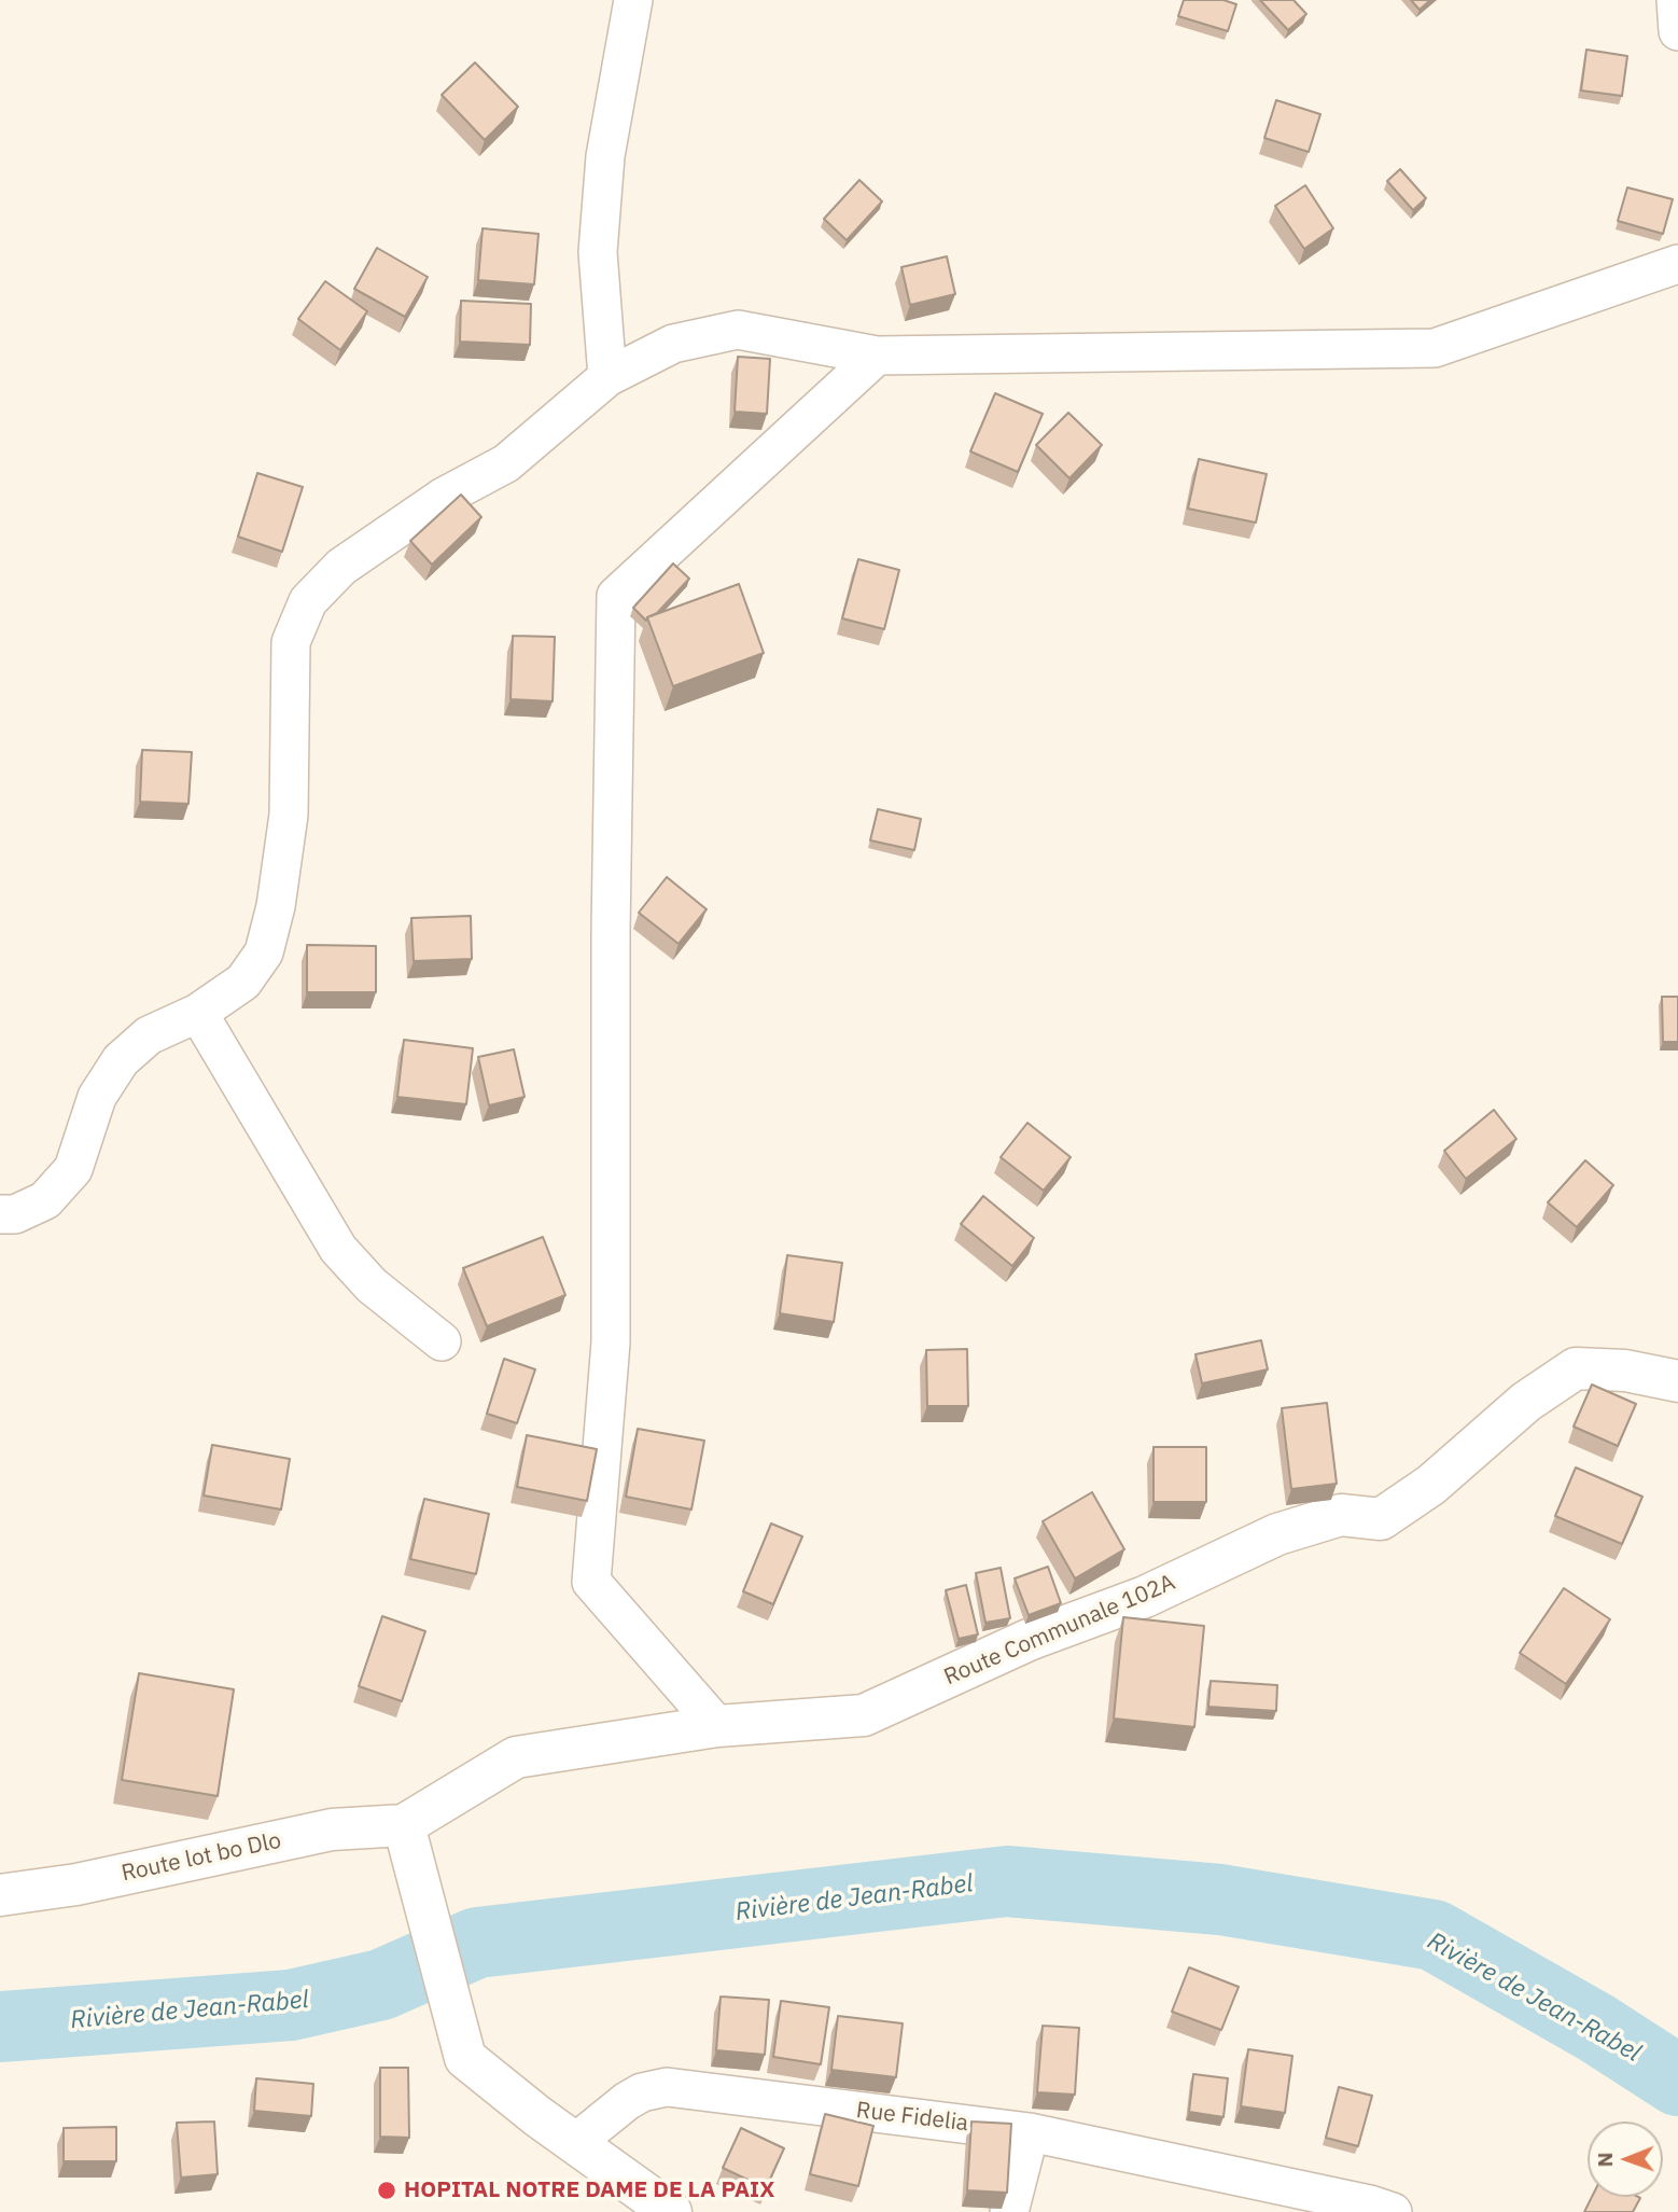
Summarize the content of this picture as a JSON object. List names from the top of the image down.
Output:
{
  "streets": {
    "street": ["Route Communale 102A", "Route lot bo Dlo", "Rue Fidelia"]
  },
  "crossings": [
    ["Route Communale 102A", "Route lot bo Dlo"]
  ],
  "water": ["Rivière de Jean-Rabel"],
  "places": ["HOPITAL NOTRE DAME DE LA PAIX"],
  "north": "left"
}
